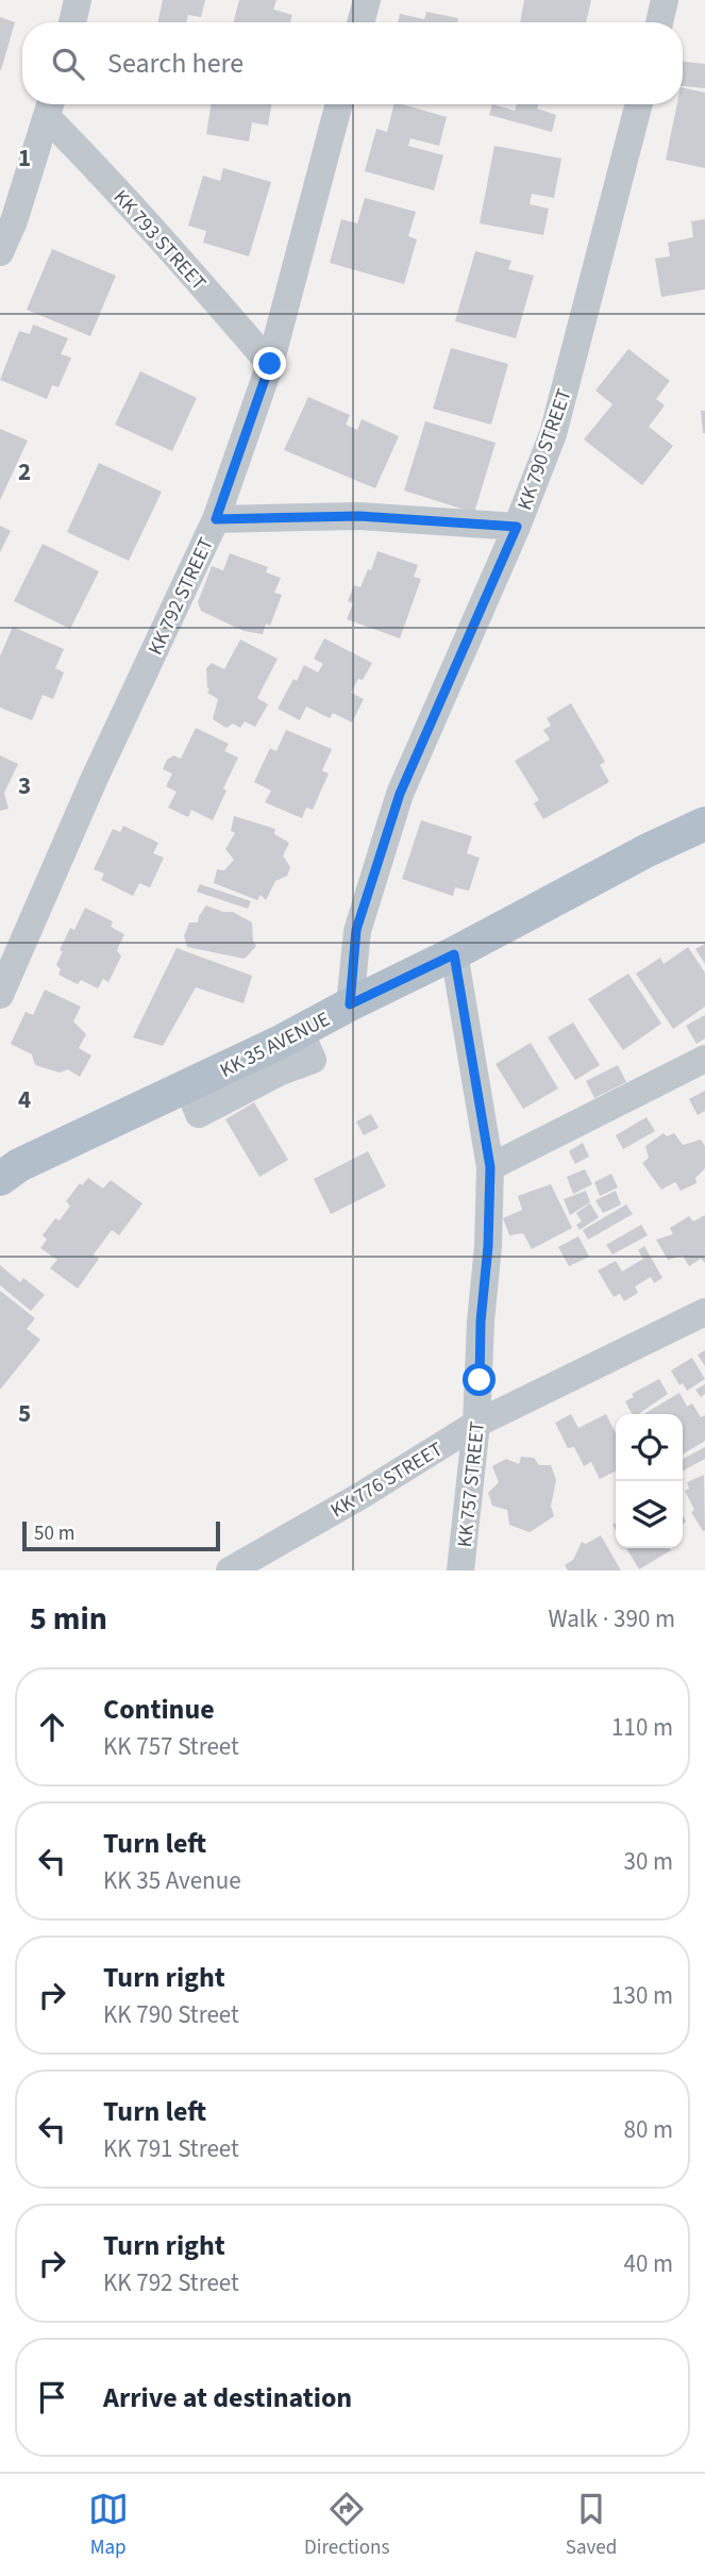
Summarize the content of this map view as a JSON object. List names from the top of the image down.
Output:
{
  "streets": {
    "main road": ["KK 35 AVENUE"],
    "street": [
      "KK 793 STREET",
      "KK 790 STREET",
      "KK 792 STREET",
      "KK 776 STREET",
      "KK 757 STREET"
    ]
  },
  "crossings": [
    ["KK 793 STREET", "KK 792 STREET"],
    ["KK 790 STREET", "KK 35 AVENUE"],
    ["KK 35 AVENUE", "KK 757 STREET"],
    ["KK 776 STREET", "KK 757 STREET"]
  ],
  "scale_bar": "50 m",
  "page": {
    "search": "Search here",
    "scale": "50 m",
    "heading": ["5 min", "Walk · 390 m"],
    "list": [
      ["Continue", "KK 757 Street", "110 m"],
      ["Turn left", "KK 35 Avenue", "30 m"],
      ["Turn right", "KK 790 Street", "130 m"],
      ["Turn left", "KK 791 Street", "80 m"],
      ["Turn right", "KK 792 Street", "40 m"],
      "Arrive at destination"
    ],
    "nav": ["Map", "Directions", "Saved"]
  },
  "grid": {
    "rows": [
      "1",
      "2",
      "3",
      "4",
      "5"
    ]
  }
}
